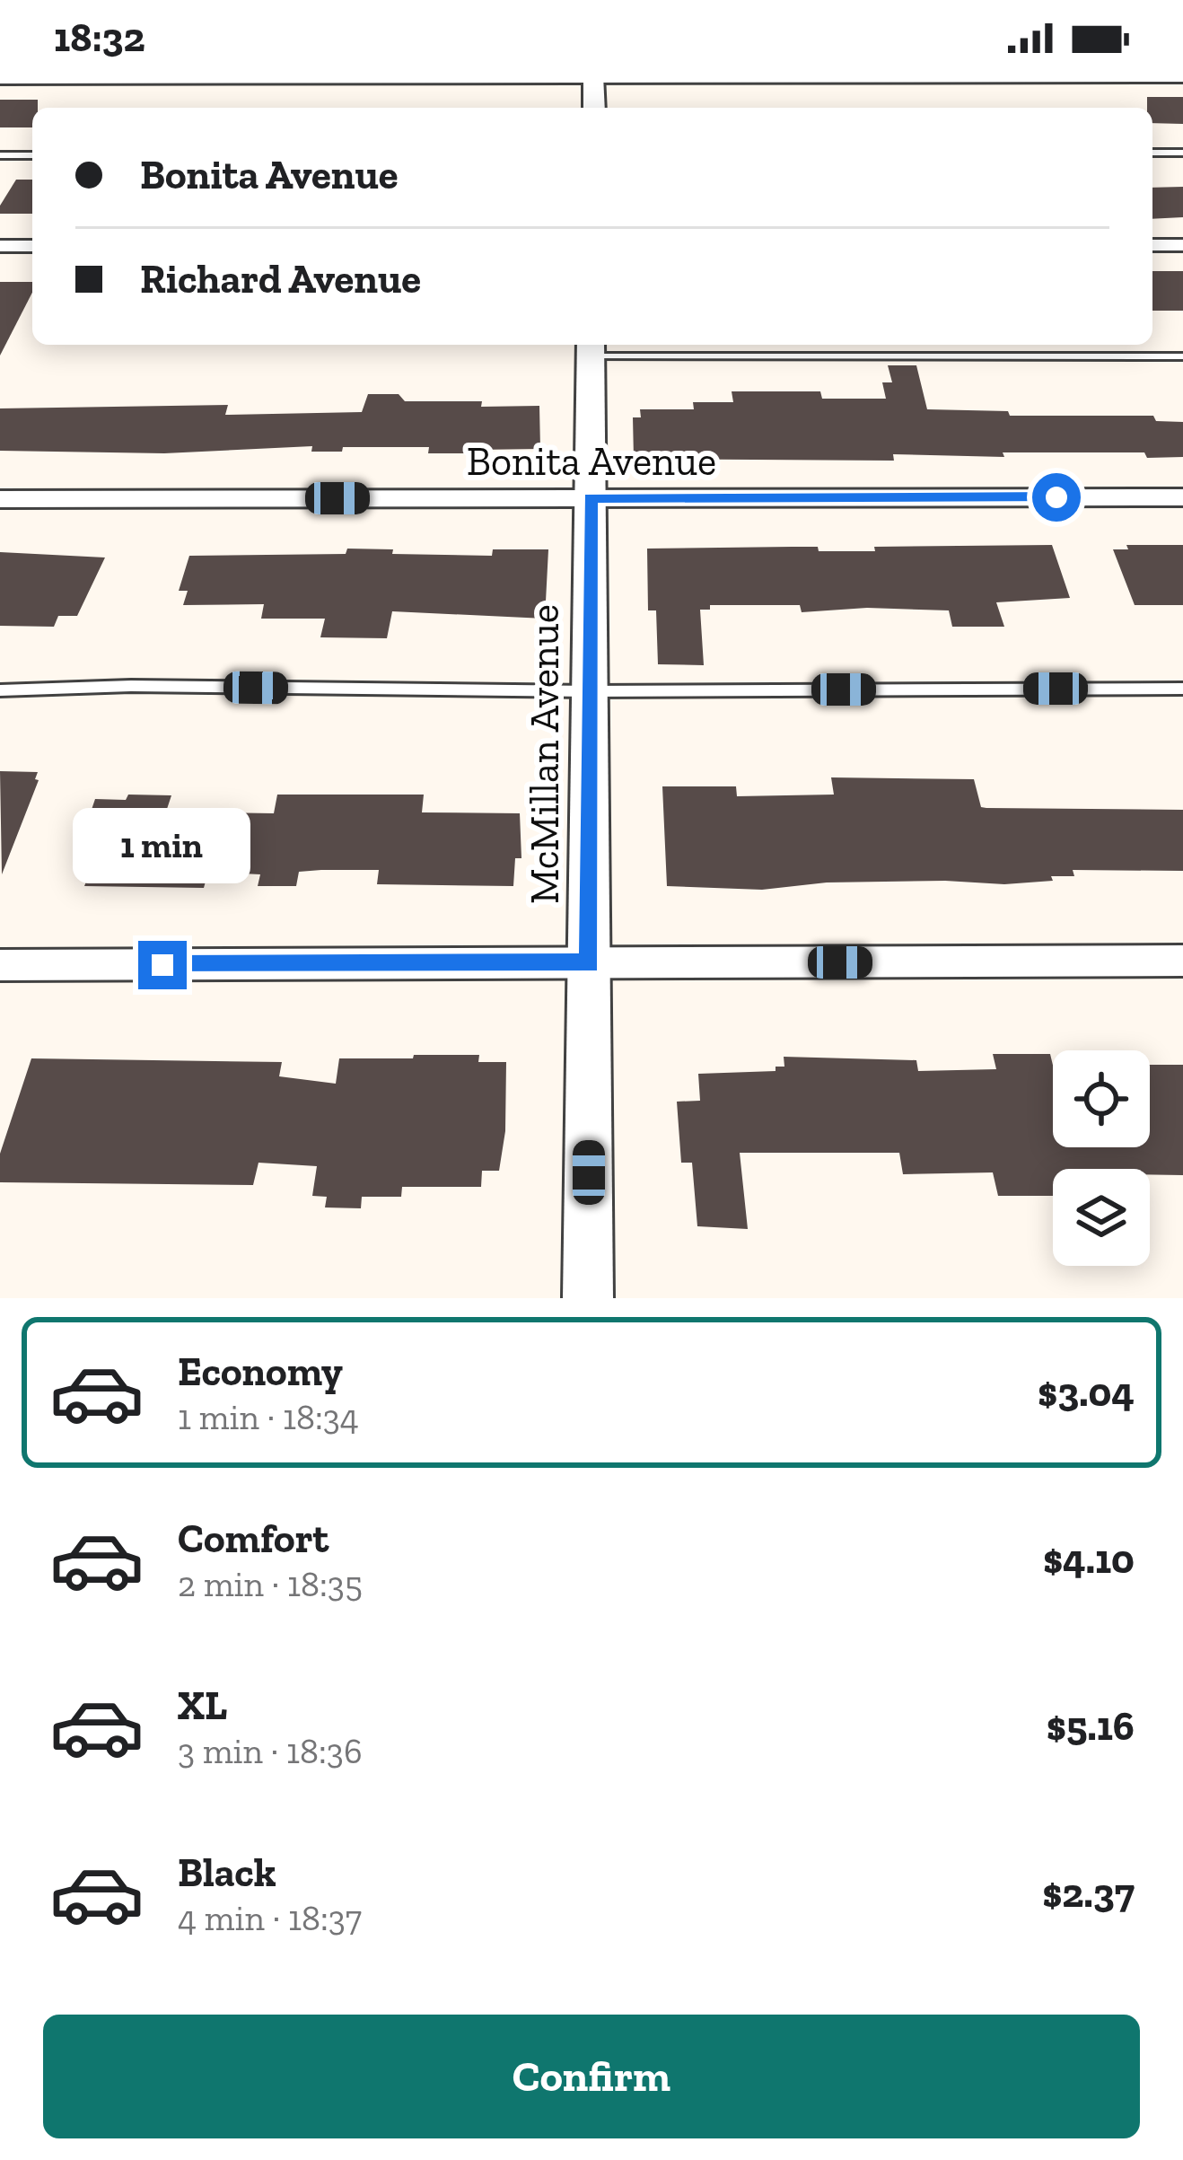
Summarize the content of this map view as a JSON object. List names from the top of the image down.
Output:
{
  "streets": {
    "street": ["Bonita Avenue", "McMillan Avenue"]
  },
  "crossings": [
    ["Bonita Avenue", "McMillan Avenue"]
  ],
  "page": {
    "status": "18:32",
    "banner": ["Bonita Avenue", "Richard Avenue"],
    "bubble": "1 min",
    "list": [
      {
        "name": "Economy",
        "note": "1 min · 18:34",
        "value": "$3.04"
      },
      {
        "name": "Comfort",
        "note": "2 min · 18:35",
        "value": "$4.10"
      },
      {
        "name": "XL",
        "note": "3 min · 18:36",
        "value": "$5.16"
      },
      {
        "name": "Black",
        "note": "4 min · 18:37",
        "value": "$2.37"
      }
    ],
    "buttons": "Confirm"
  }
}
